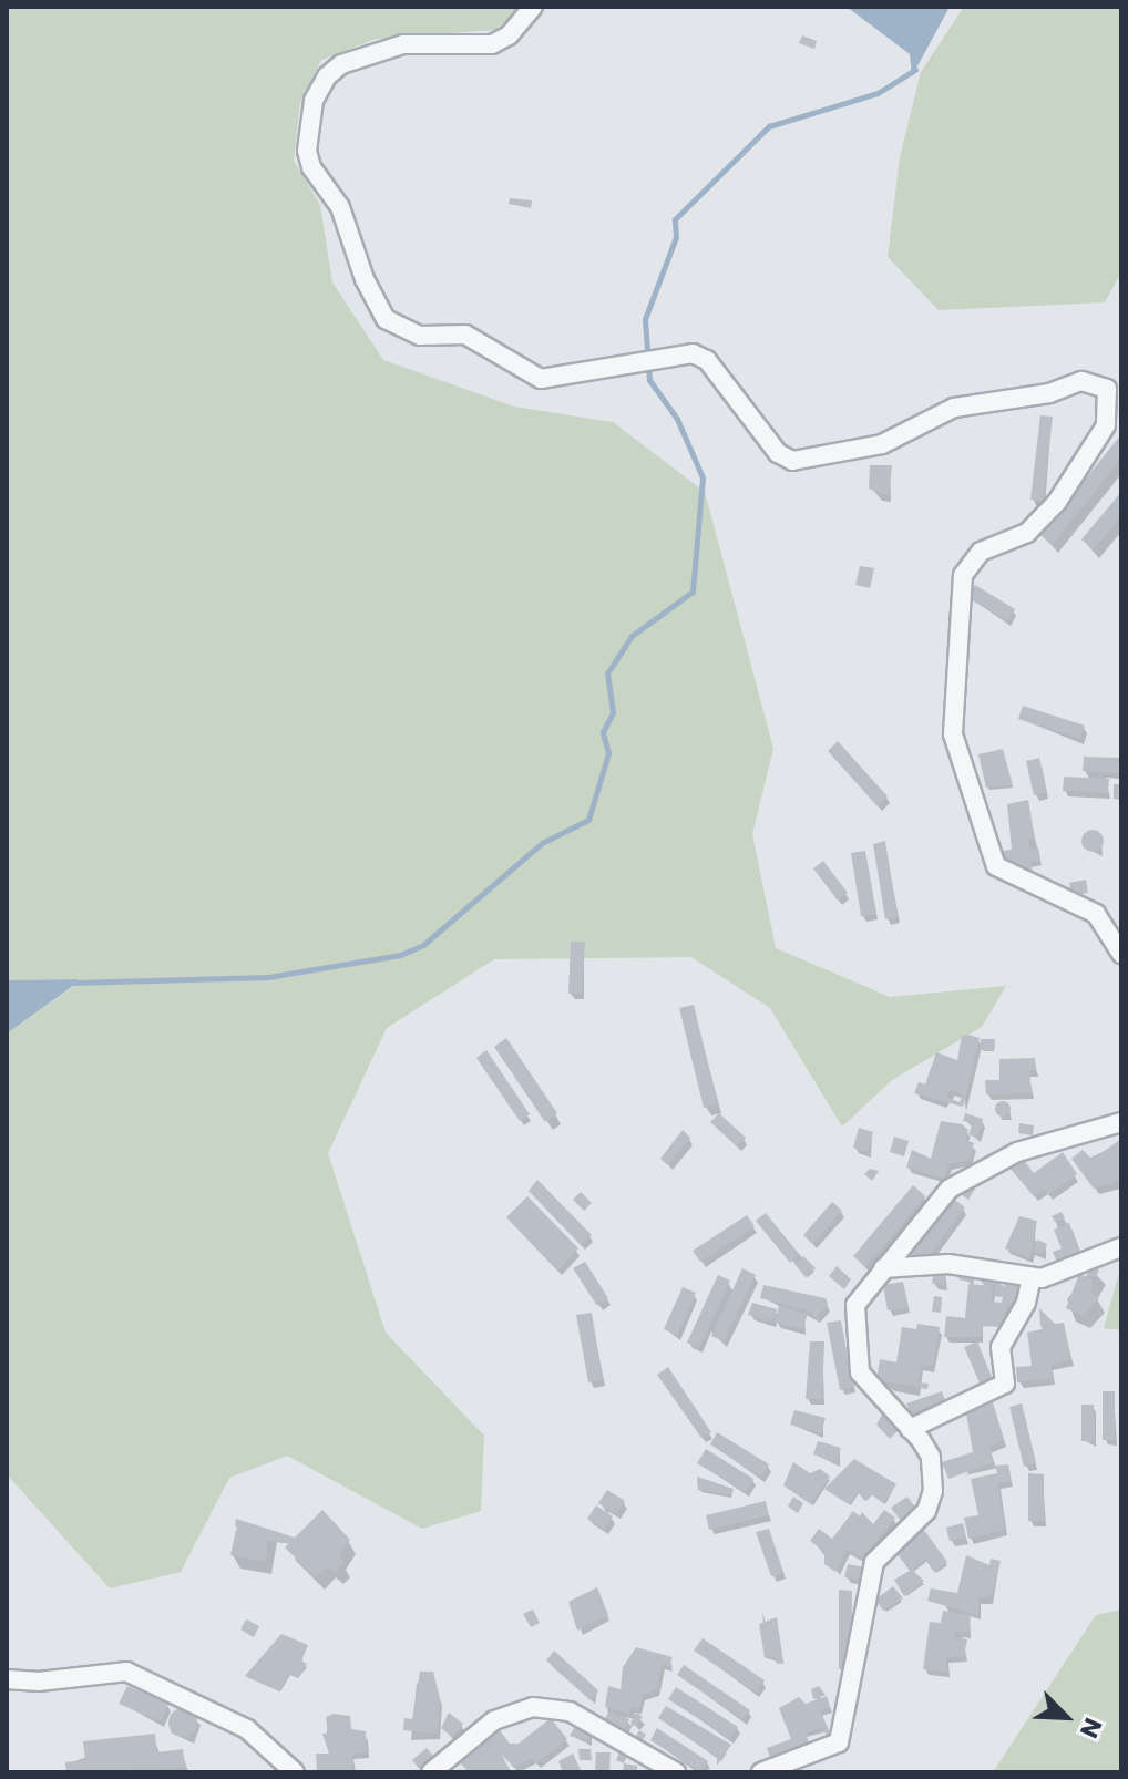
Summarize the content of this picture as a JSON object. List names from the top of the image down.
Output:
{
  "north": "bottom right"
}
